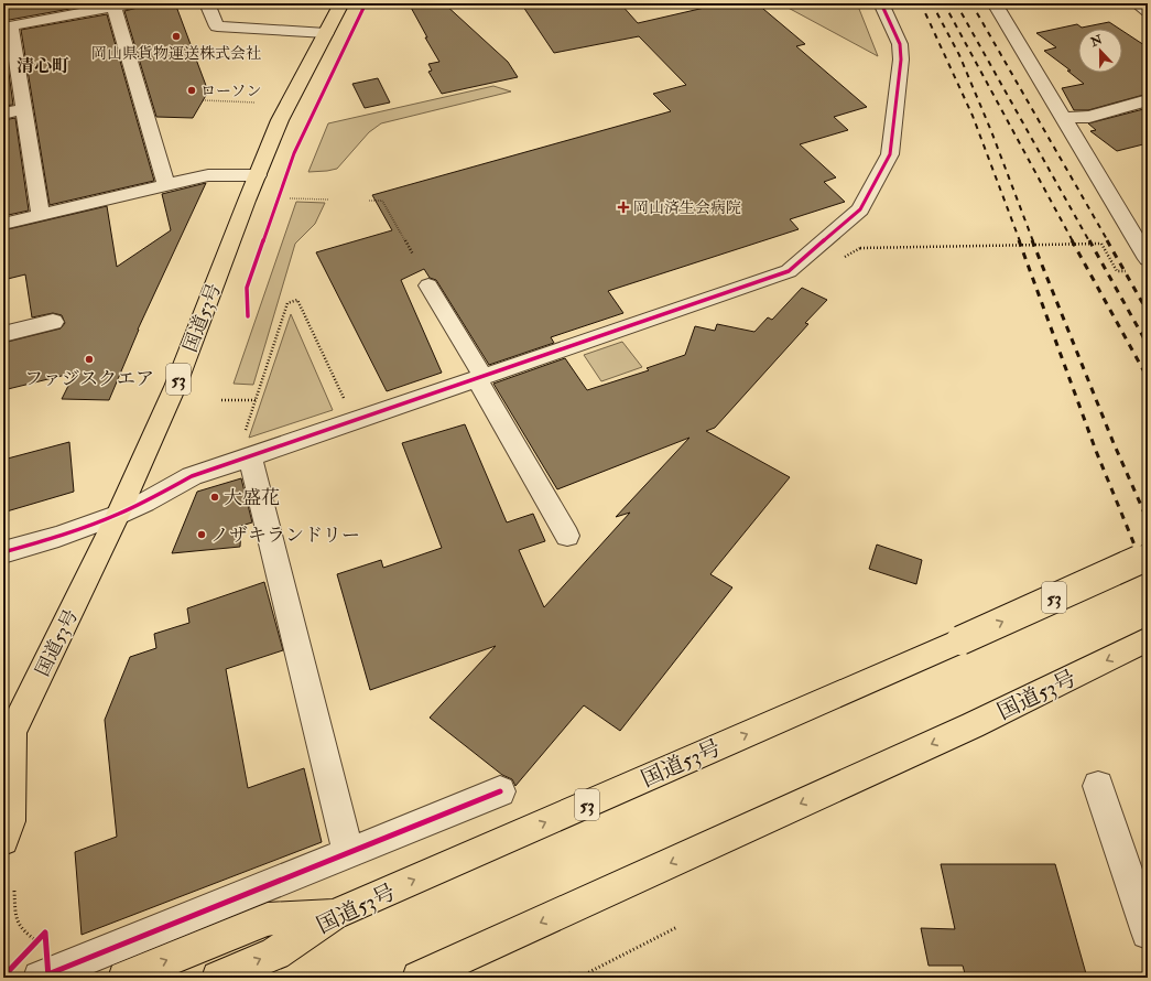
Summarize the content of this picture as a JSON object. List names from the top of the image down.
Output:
{
  "streets": {
    "highway": ["国道53号", "53"]
  },
  "districts": ["清心町"],
  "places": {
    "other": [
      "岡山県貨物運送株式会社",
      "ローソン",
      "ファジスクエア",
      "大盛花",
      "ノザキランドリー"
    ],
    "health": ["岡山済生会病院"]
  },
  "north": "top"
}
